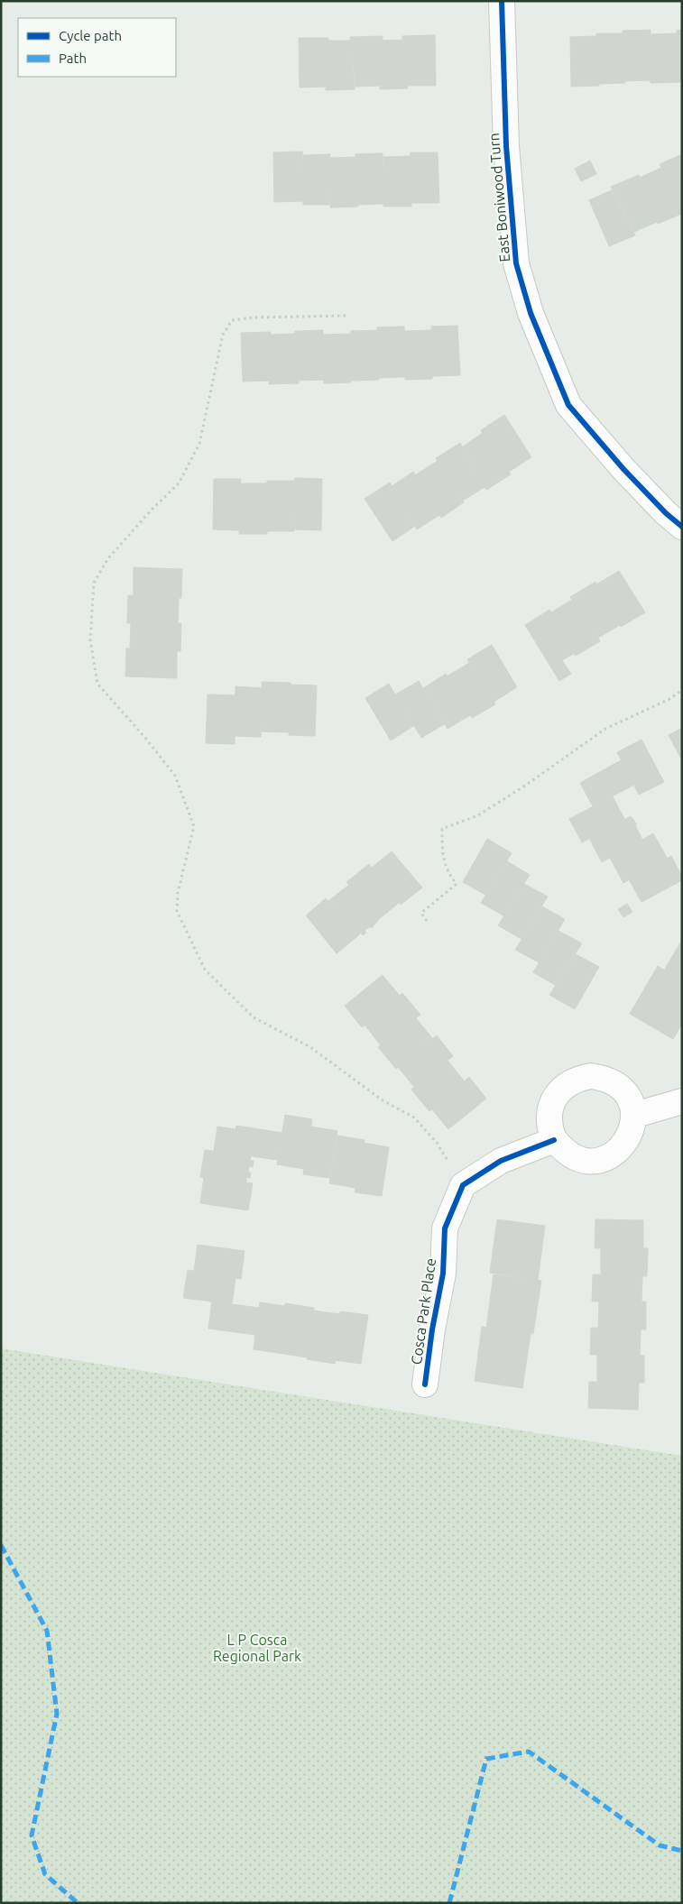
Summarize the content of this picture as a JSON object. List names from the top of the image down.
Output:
{
  "streets": {
    "street": ["East Boniwood Turn", "Cosca Park Place"]
  },
  "parks": ["L P Cosca Regional Park"],
  "legend": ["Cycle path", "Path"]
}
